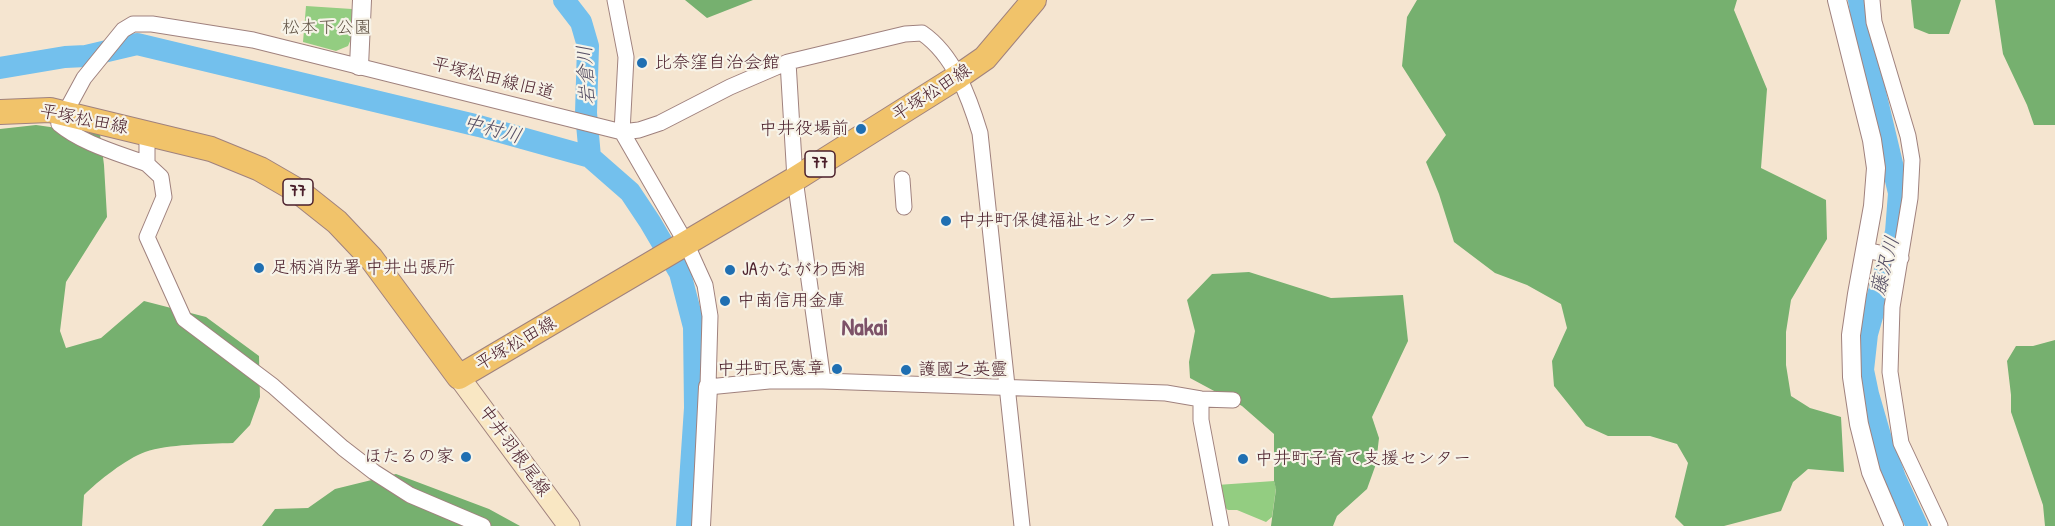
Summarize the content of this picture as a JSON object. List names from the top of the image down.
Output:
{
  "streets": {
    "main road": ["平塚松田線", "77", "中井羽根尾線"],
    "street": ["平塚松田線旧道"]
  },
  "crossings": [
    ["平塚松田線旧道", "平塚松田線"],
    ["平塚松田線", "中井羽根尾線"]
  ],
  "districts": ["Nakai"],
  "water": ["岩倉川", "中村川", "藤沢川"],
  "parks": ["松本下公園"],
  "places": [
    "比奈窪自治会館",
    "中井役場前",
    "中井町保健福祉センター",
    "足柄消防署 中井出張所",
    "JAかながわ西湘",
    "中南信用金庫",
    "中井町民憲章",
    "護國之英靈",
    "ほたるの家",
    "中井町子育て支援センター"
  ]
}
